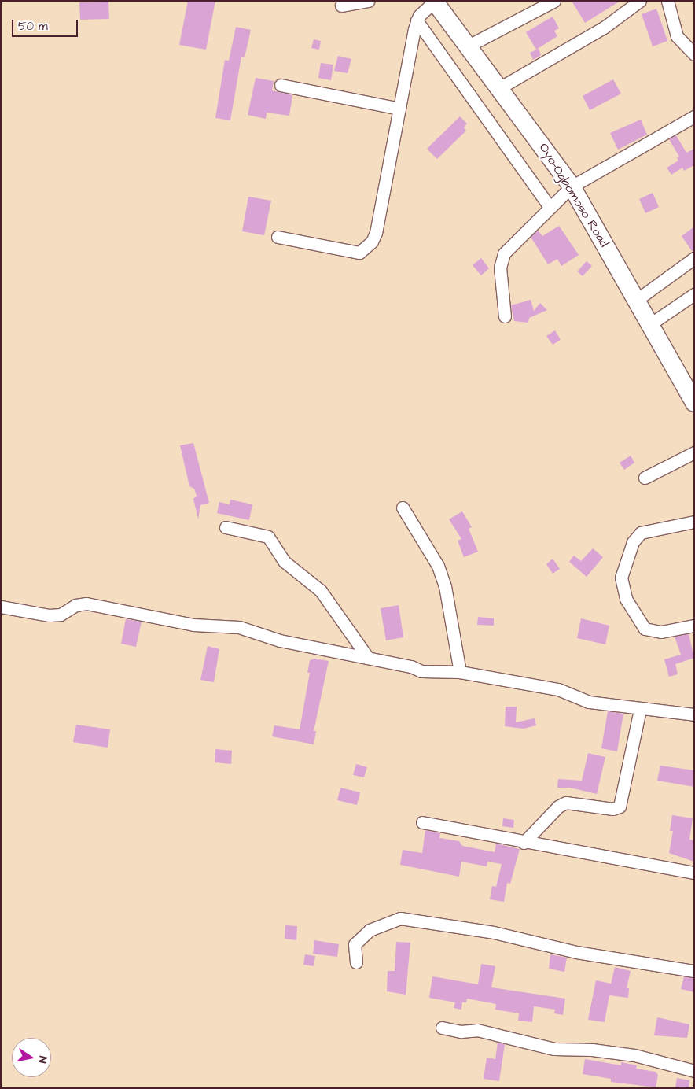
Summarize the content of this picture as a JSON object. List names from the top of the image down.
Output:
{
  "streets": {
    "highway": ["Oyo-Ogbomoso Road"]
  },
  "scale_bar": "50 m",
  "north": "right"
}
